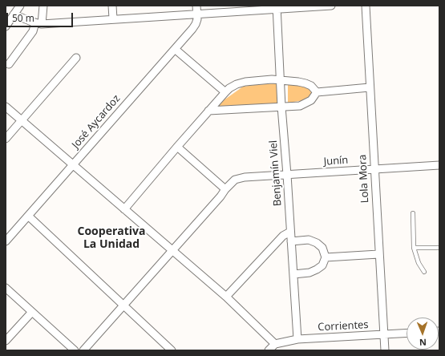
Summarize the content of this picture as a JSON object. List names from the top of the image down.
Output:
{
  "streets": {
    "street": [
      "José Aycardoz",
      "Junín",
      "Benjamín Viel",
      "Lola Mora",
      "Corrientes"
    ]
  },
  "crossings": [
    ["Junín", "Benjamín Viel"],
    ["Junín", "Lola Mora"],
    ["Benjamín Viel", "Corrientes"],
    ["Lola Mora", "Corrientes"]
  ],
  "districts": ["Cooperativa La Unidad"],
  "scale_bar": "50 m",
  "north": "bottom"
}
